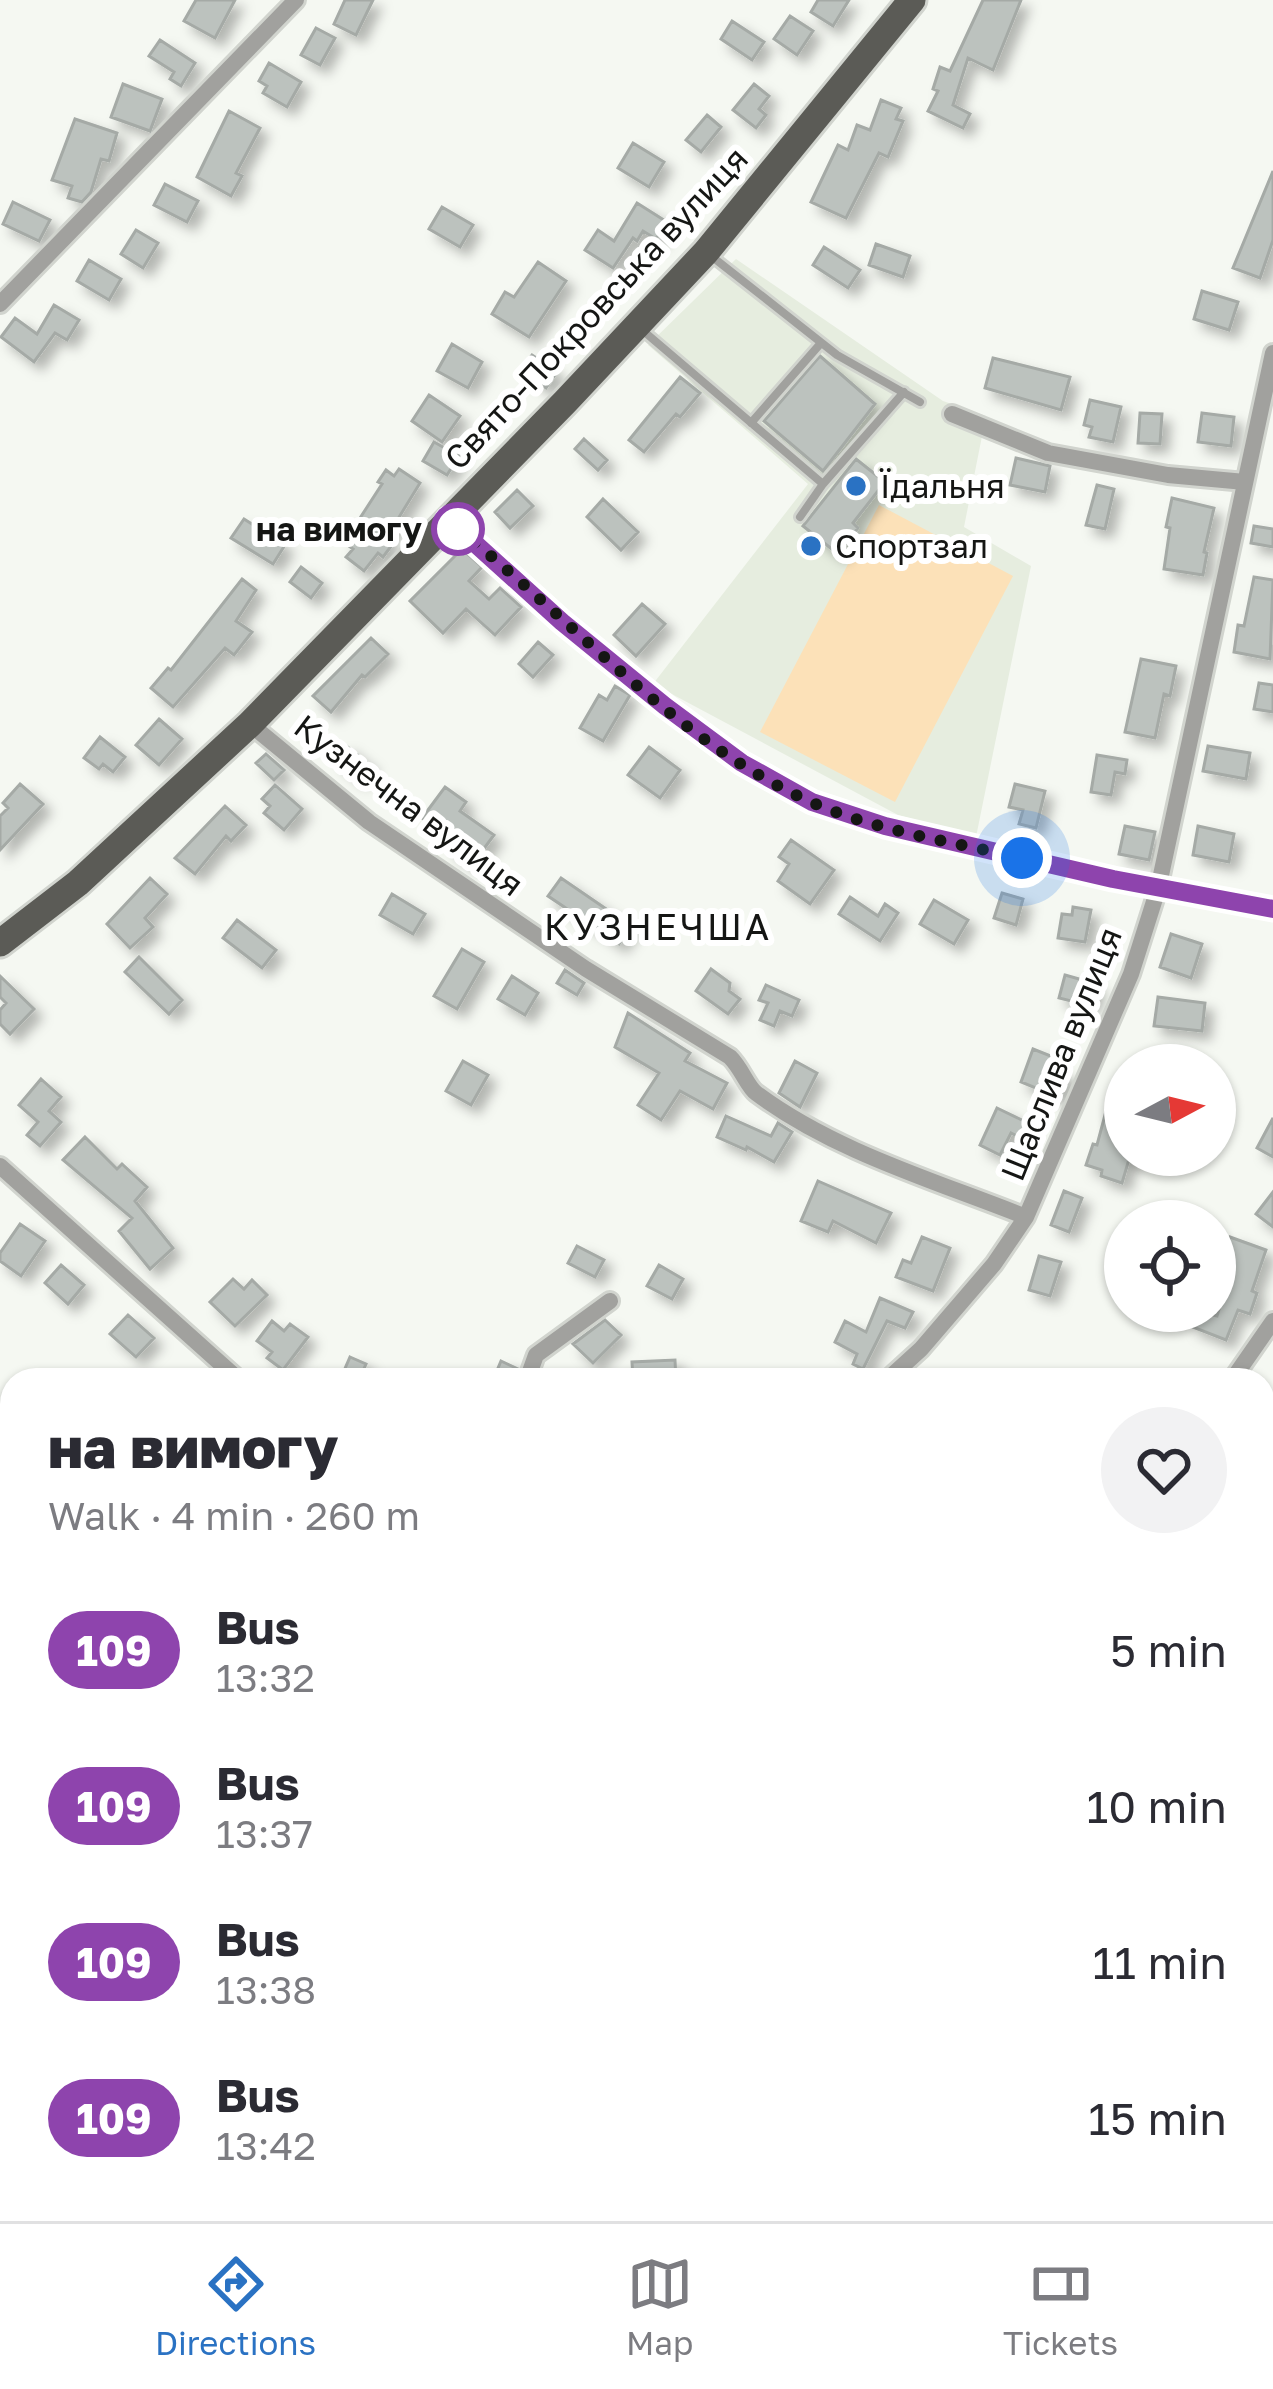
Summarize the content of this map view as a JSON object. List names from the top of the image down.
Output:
{
  "streets": {
    "main road": ["Свято-Покровська вулиця"],
    "street": ["Кузнечна вулиця", "Щаслива вулиця"]
  },
  "crossings": [
    ["Свято-Покровська вулиця", "Кузнечна вулиця"],
    ["Кузнечна вулиця", "Щаслива вулиця"]
  ],
  "districts": ["КУЗНЕЧША"],
  "places": ["Їдальня", "на вимогу", "Спортзал"],
  "lines": ["bus line 109"],
  "north": "right",
  "page": {
    "heading": ["на вимогу", "Walk · 4 min · 260 m"],
    "list": [
      {
        "mark": "109",
        "name": "Bus",
        "note": "13:32",
        "value": "5 min"
      },
      {
        "mark": "109",
        "name": "Bus",
        "note": "13:37",
        "value": "10 min"
      },
      {
        "mark": "109",
        "name": "Bus",
        "note": "13:38",
        "value": "11 min"
      },
      {
        "mark": "109",
        "name": "Bus",
        "note": "13:42",
        "value": "15 min"
      }
    ],
    "tabs": ["Directions", "Map", "Tickets"]
  }
}
